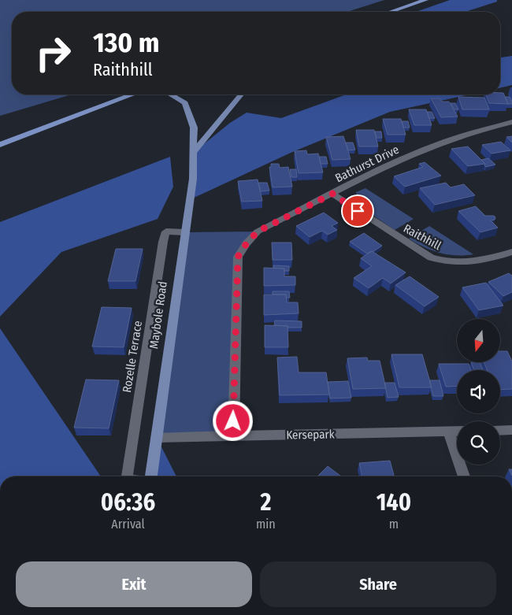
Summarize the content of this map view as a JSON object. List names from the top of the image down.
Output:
{
  "streets": {
    "main road": ["Maybole Road"],
    "street": [
      "Bathurst Drive",
      "Raithhill",
      "Rozelle Terrace",
      "Kersepark"
    ]
  },
  "crossings": [
    ["Bathurst Drive", "Raithhill"],
    ["Bathurst Drive", "Kersepark"],
    ["Maybole Road", "Rozelle Terrace"],
    ["Maybole Road", "Kersepark"]
  ],
  "north": "bottom",
  "page": {
    "turn": ["130 m", "Raithhill"],
    "eta": [
      "06:36",
      "Arrival",
      "2",
      "min",
      "140",
      "m"
    ],
    "buttons": ["Exit", "Share"]
  }
}
